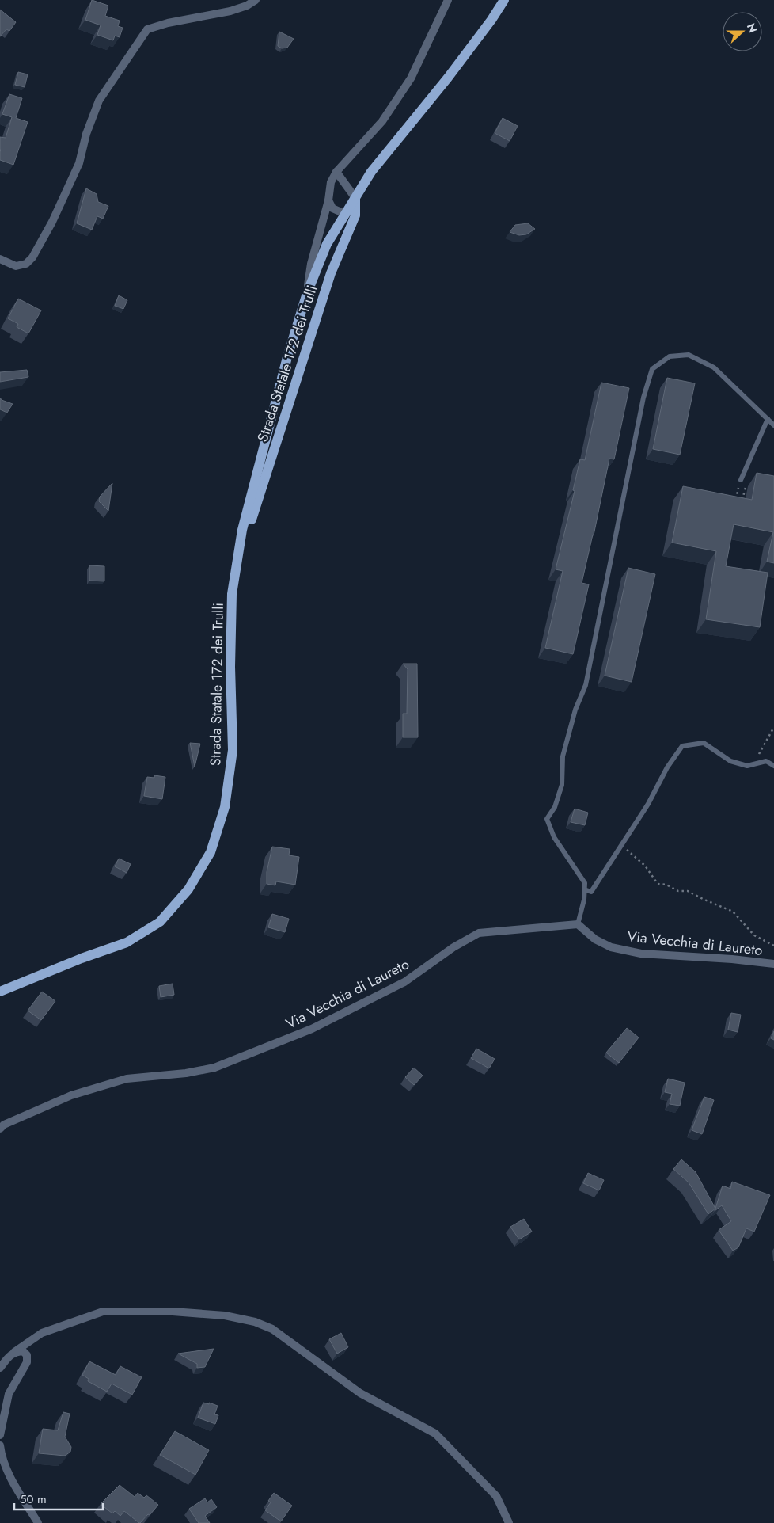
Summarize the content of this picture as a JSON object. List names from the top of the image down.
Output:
{
  "streets": {
    "main road": ["Strada Statale 172 dei Trulli"],
    "street": ["Via Vecchia di Laureto"]
  },
  "scale_bar": "50 m",
  "north": "right"
}
